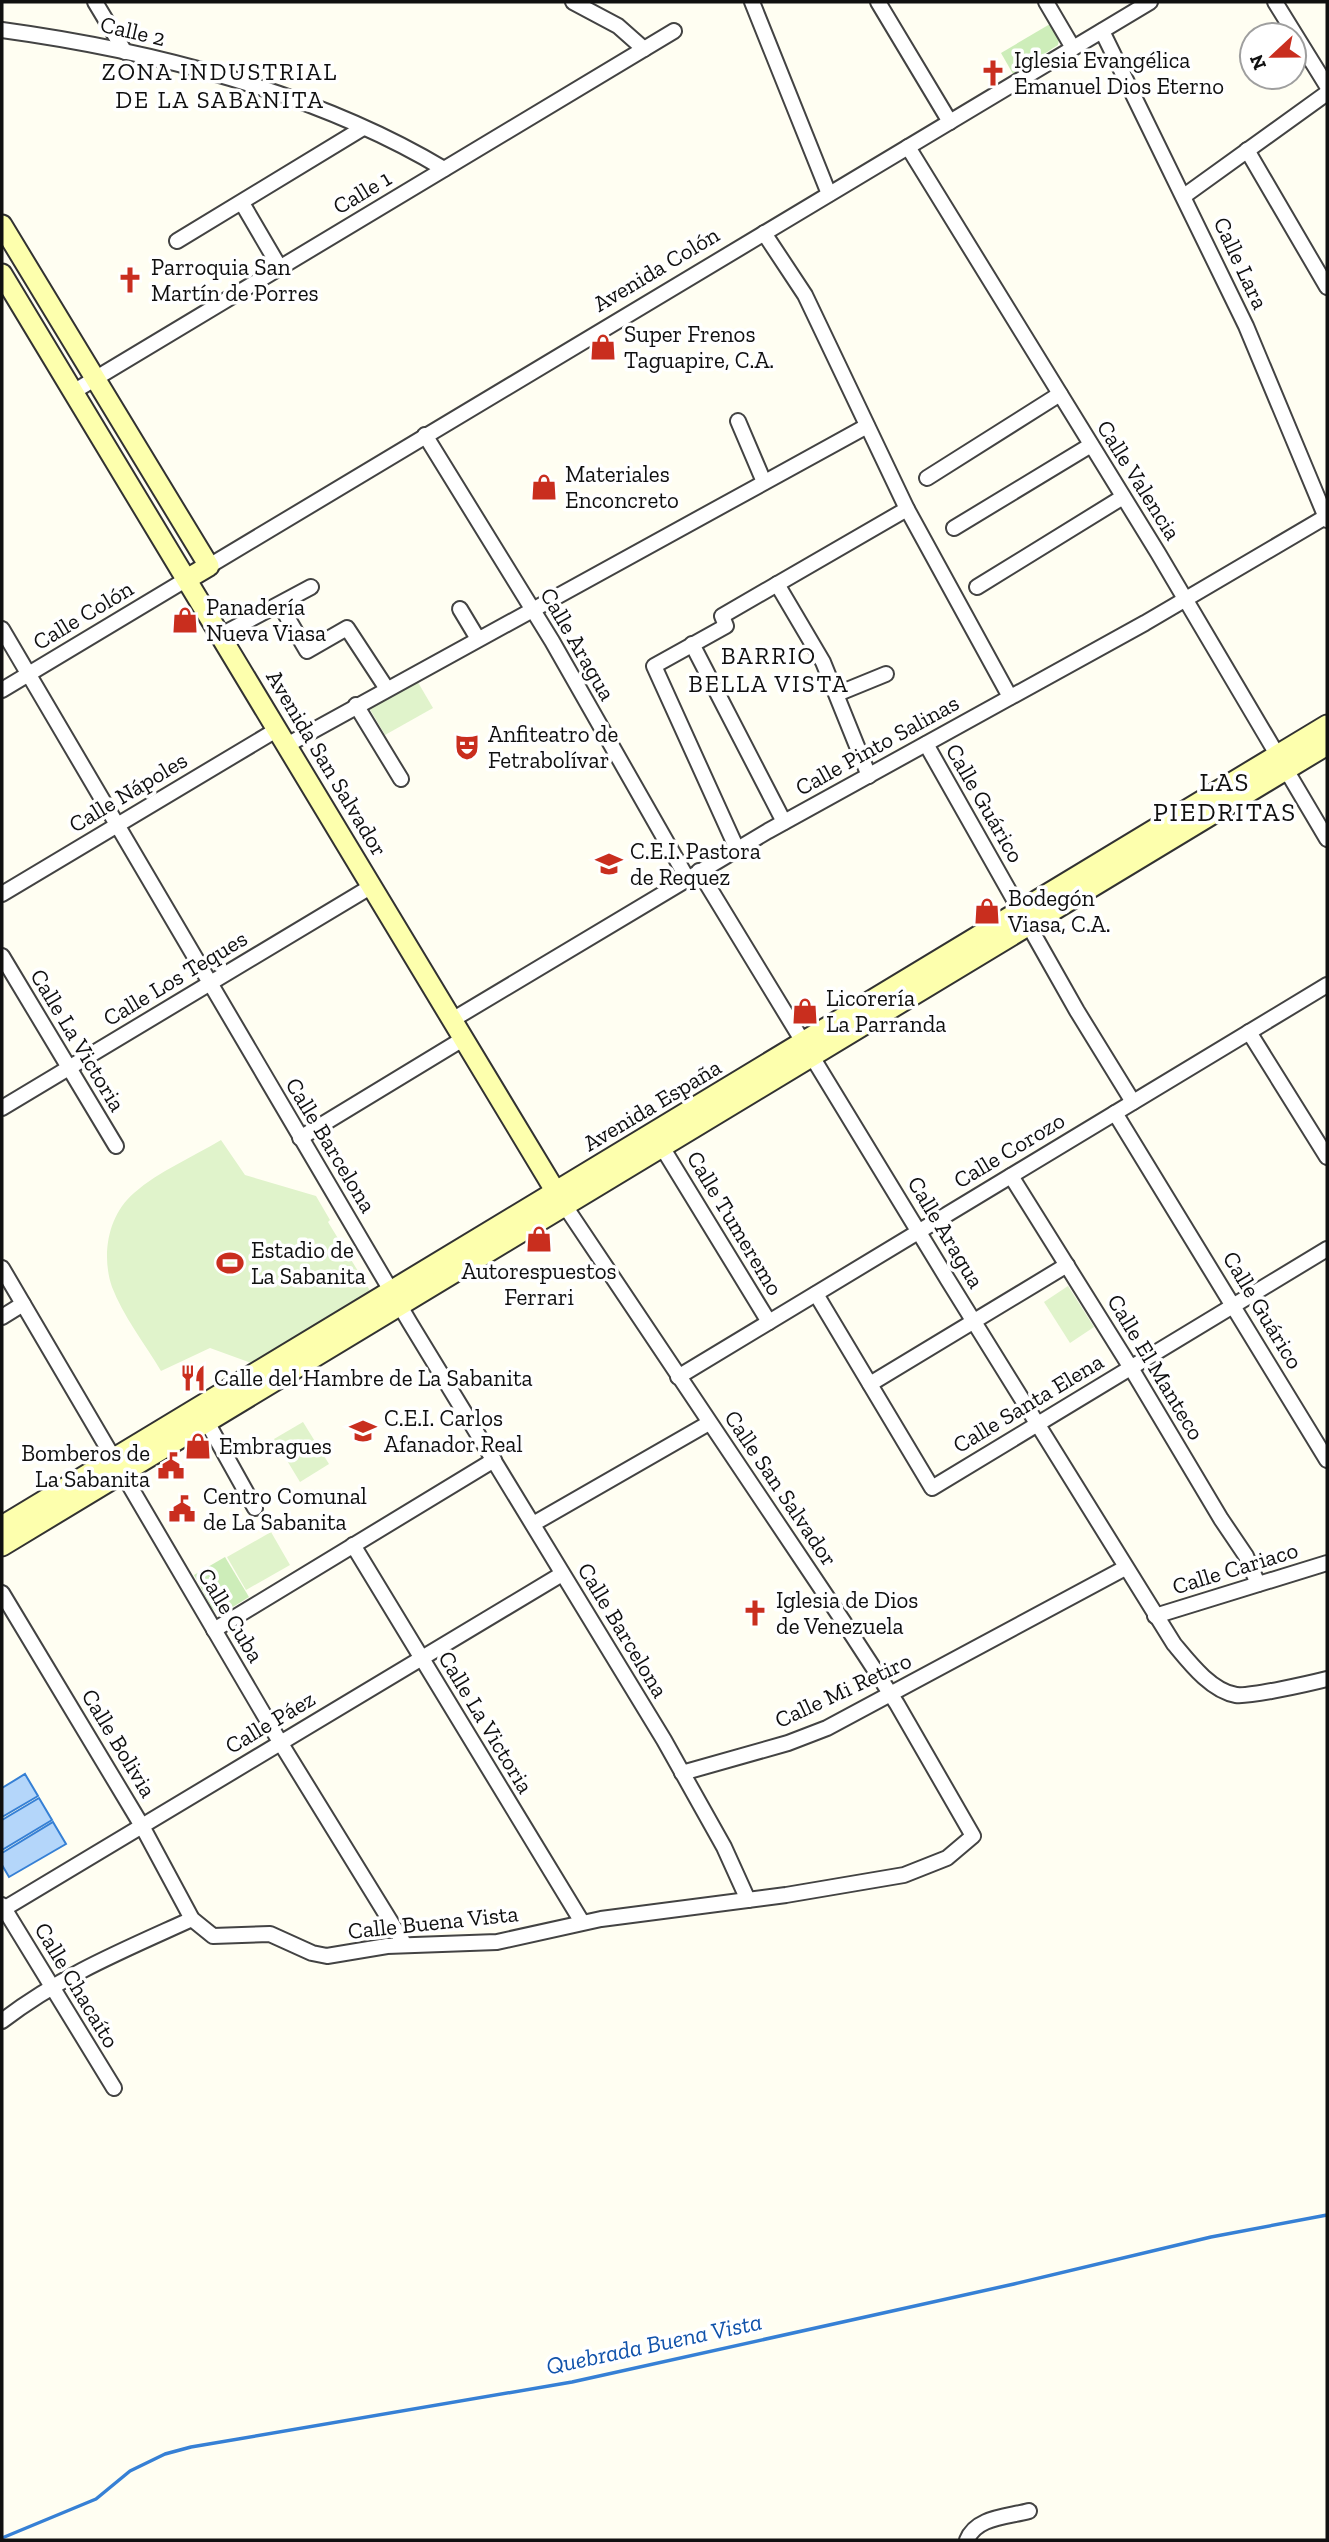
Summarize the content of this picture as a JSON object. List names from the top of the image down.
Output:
{
  "streets": {
    "main road": ["Avenida Colón", "Avenida San Salvador", "Avenida España"],
    "street": [
      "Calle 2",
      "Calle 1",
      "Calle Lara",
      "Calle Valencia",
      "Calle Colón",
      "Calle Aragua",
      "Calle Pinto Salinas",
      "Calle Nápoles",
      "Calle Guárico",
      "Calle Los Teques",
      "Calle La Victoria",
      "Calle Barcelona",
      "Calle Corozo",
      "Calle Tumeremo",
      "Calle El Manteco",
      "Calle Santa Elena",
      "Calle San Salvador",
      "Calle Cariaco",
      "Calle Cuba",
      "Calle Mi Retiro",
      "Calle Páez",
      "Calle Bolivia",
      "Calle Buena Vista",
      "Calle Chacaíto"
    ]
  },
  "crossings": [
    ["Calle 2", "Calle 1"],
    ["Calle 1", "Avenida San Salvador"],
    ["Calle Lara", "Avenida Colón"],
    ["Calle Lara", "Calle Pinto Salinas"],
    ["Avenida Colón", "Calle Valencia"],
    ["Avenida Colón", "Calle Colón"],
    ["Avenida Colón", "Calle Aragua"],
    ["Avenida Colón", "Avenida San Salvador"],
    ["Calle Valencia", "Calle Pinto Salinas"],
    ["Calle Valencia", "Avenida España"],
    ["Calle Colón", "Avenida San Salvador"],
    ["Calle Colón", "Calle Barcelona"],
    ["Calle Aragua", "Calle Pinto Salinas"],
    ["Calle Aragua", "Calle Nápoles"],
    ["Calle Aragua", "Avenida España"],
    ["Calle Aragua", "Calle Corozo"],
    ["Calle Aragua", "Calle Santa Elena"],
    ["Calle Aragua", "Calle Cariaco"],
    ["Calle Aragua", "Calle Mi Retiro"],
    ["Calle Pinto Salinas", "Avenida San Salvador"],
    ["Calle Pinto Salinas", "Calle Guárico"],
    ["Avenida San Salvador", "Calle Nápoles"],
    ["Avenida San Salvador", "Calle Los Teques"],
    ["Avenida San Salvador", "Avenida España"],
    ["Avenida San Salvador", "Calle San Salvador"],
    ["Calle Nápoles", "Calle Barcelona"],
    ["Calle Guárico", "Avenida España"],
    ["Calle Guárico", "Calle Corozo"],
    ["Calle Guárico", "Calle Santa Elena"],
    ["Calle Los Teques", "Calle La Victoria"],
    ["Calle Los Teques", "Calle Barcelona"],
    ["Calle La Victoria", "Calle Páez"],
    ["Calle La Victoria", "Calle Buena Vista"],
    ["Avenida España", "Calle Barcelona"],
    ["Avenida España", "Calle Tumeremo"],
    ["Avenida España", "Calle San Salvador"],
    ["Avenida España", "Calle Cuba"],
    ["Calle Barcelona", "Calle Mi Retiro"],
    ["Calle Barcelona", "Calle Páez"],
    ["Calle Barcelona", "Calle Buena Vista"],
    ["Calle Corozo", "Calle Tumeremo"],
    ["Calle Corozo", "Calle El Manteco"],
    ["Calle Corozo", "Calle San Salvador"],
    ["Calle Tumeremo", "Calle Santa Elena"],
    ["Calle El Manteco", "Calle Santa Elena"],
    ["Calle El Manteco", "Calle Cariaco"],
    ["Calle San Salvador", "Calle Mi Retiro"],
    ["Calle San Salvador", "Calle Buena Vista"],
    ["Calle Cuba", "Calle Páez"],
    ["Calle Cuba", "Calle Buena Vista"],
    ["Calle Páez", "Calle Bolivia"],
    ["Calle Páez", "Calle Chacaíto"],
    ["Calle Bolivia", "Calle Buena Vista"]
  ],
  "districts": ["ZONA INDUSTRIAL DE LA SABANITA", "BARRIO BELLA VISTA", "LAS PIEDRITAS"],
  "water": ["Quebrada Buena Vista"],
  "places": {
    "church": ["Iglesia Evangélica Emanuel Dios Eterno", "Parroquia San Martín de Porres", "Iglesia de Dios de Venezuela"],
    "shop": [
      "Super Frenos Taguapire, C.A.",
      "Materiales Enconcreto",
      "Panadería Nueva Viasa",
      "Bodegón Viasa, C.A.",
      "Licorería La Parranda",
      "Autorespuestos Ferrari",
      "Embragues"
    ],
    "theatre": ["Anfiteatro de Fetrabolívar"],
    "school or university": ["C.E.I. Pastora de Requez", "C.E.I. Carlos Afanador Real"],
    "sports": ["Estadio de La Sabanita"],
    "restaurant": ["Calle del Hambre de La Sabanita"],
    "public building": ["Bomberos de La Sabanita", "Centro Comunal de La Sabanita"]
  },
  "north": "left"
}
